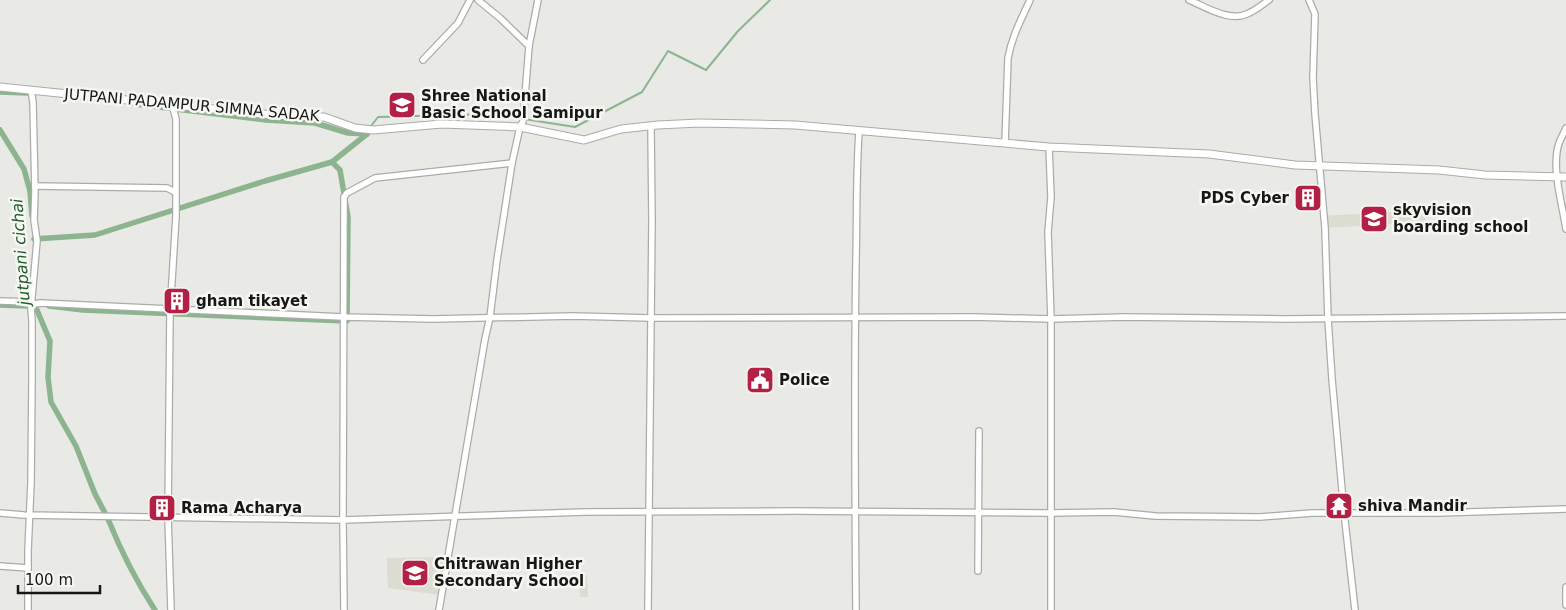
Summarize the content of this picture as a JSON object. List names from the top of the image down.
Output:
{
  "streets": {
    "street": ["JUTPANI PADAMPUR SIMNA SADAK"]
  },
  "water": ["jutpani cichai"],
  "places": {
    "school or university": ["Shree National Basic School Samipur", "skyvision boarding school", "Chitrawan Higher Secondary School"],
    "building": ["PDS Cyber", "gham tikayet", "Rama Acharya"],
    "public building": ["Police"],
    "temple": ["shiva Mandir"]
  },
  "scale_bar": "100 m"
}
